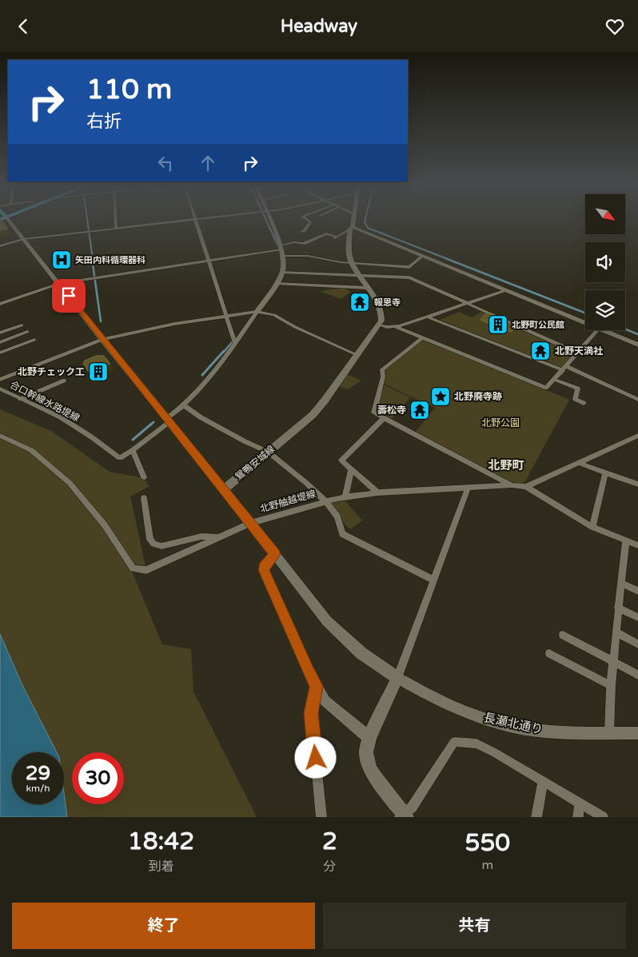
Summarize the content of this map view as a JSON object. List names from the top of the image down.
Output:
{
  "streets": {
    "main road": ["鴛鴨安城線"],
    "street": ["合口幹線水路堤線", "北野舳越堤線", "長瀬北通り"]
  },
  "districts": ["北野町"],
  "parks": ["北野公園"],
  "places": {
    "hospital": ["矢田内科循環器科"],
    "temple": ["報恩寺", "北野天満社", "壽松寺"],
    "building": ["北野町公民館", "北野チェック工"],
    "place": ["北野廃寺跡"]
  },
  "north": "bottom right",
  "page": {
    "header": "Headway",
    "turn": ["110 m", "右折"],
    "speed": "29 km/h",
    "limit": "30",
    "eta": [
      "18:42",
      "到着",
      "2",
      "分",
      "550",
      "m"
    ],
    "buttons": ["終了", "共有"]
  }
}
